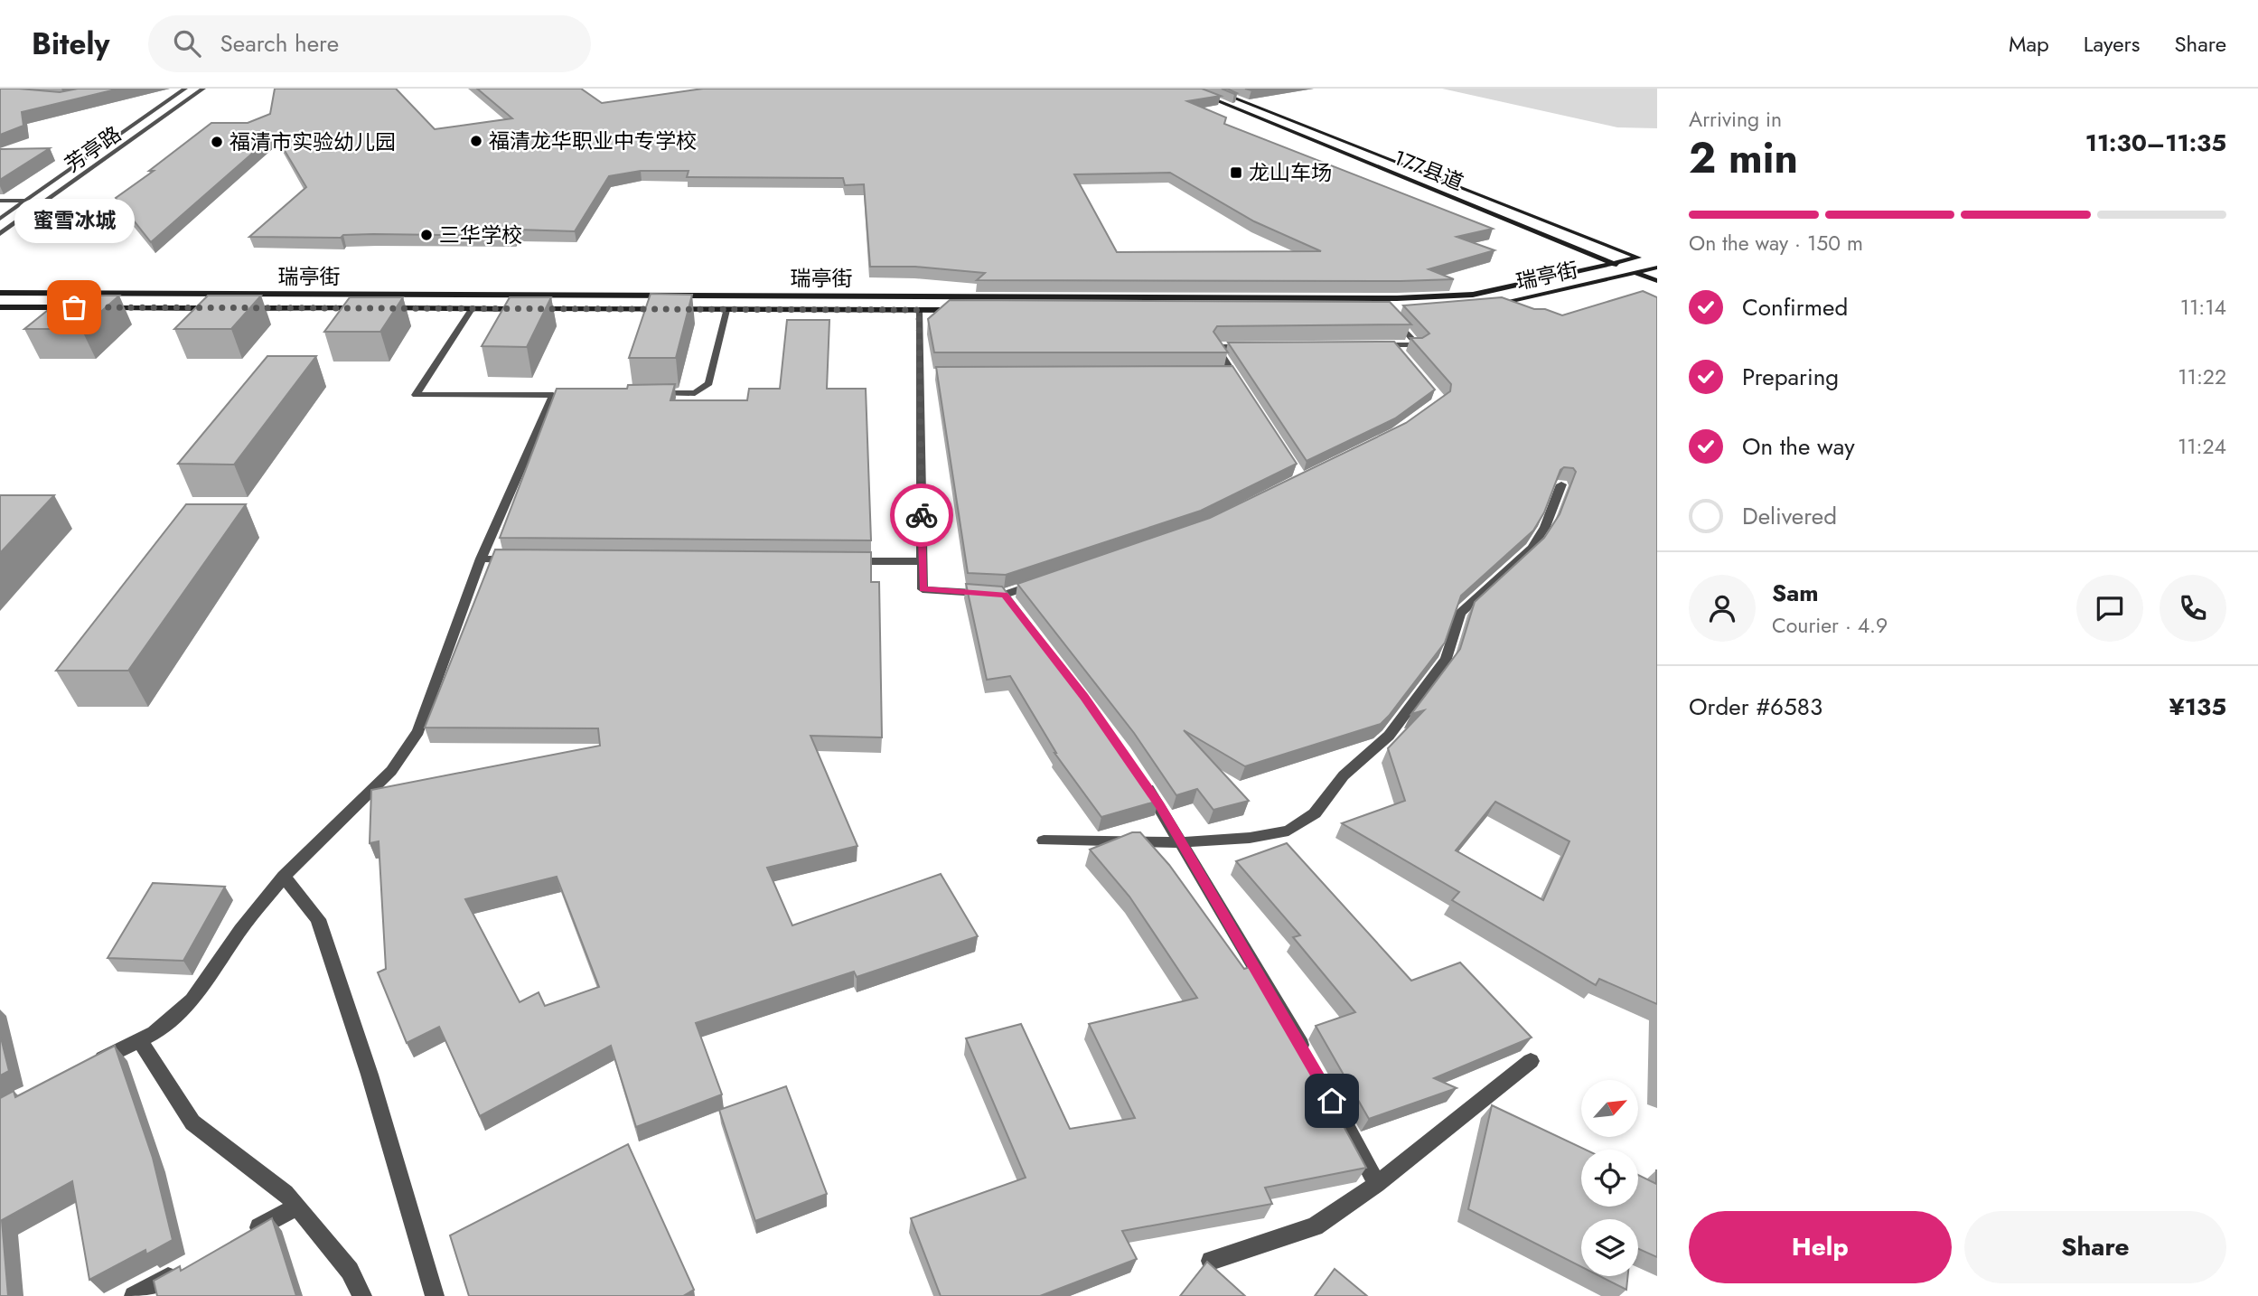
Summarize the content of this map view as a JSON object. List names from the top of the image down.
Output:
{
  "streets": {
    "main road": ["177县道", "瑞亭街"],
    "street": ["芳亭路"]
  },
  "crossings": [
    ["177县道", "瑞亭街"]
  ],
  "places": {
    "other": [
      "福清龙华职业中专学校",
      "福清市实验幼儿园",
      "三华学校",
      "蜜雪冰城"
    ],
    "transit": ["龙山车场"]
  },
  "north": "top right",
  "page": {
    "header": "Bitely",
    "search": "Search here",
    "nav": ["Map", "Layers", "Share"],
    "heading": ["2 min", "Arriving in", "11:30–11:35"],
    "panel": [
      "Sam",
      "Courier · 4.9",
      "Order #6583",
      "¥135"
    ],
    "bar": "On the way · 150 m",
    "bubble": "蜜雪冰城",
    "list": [
      ["Confirmed", "11:14"],
      ["Preparing", "11:22"],
      ["On the way", "11:24"],
      "Delivered"
    ],
    "buttons": ["Help", "Share"]
  }
}
